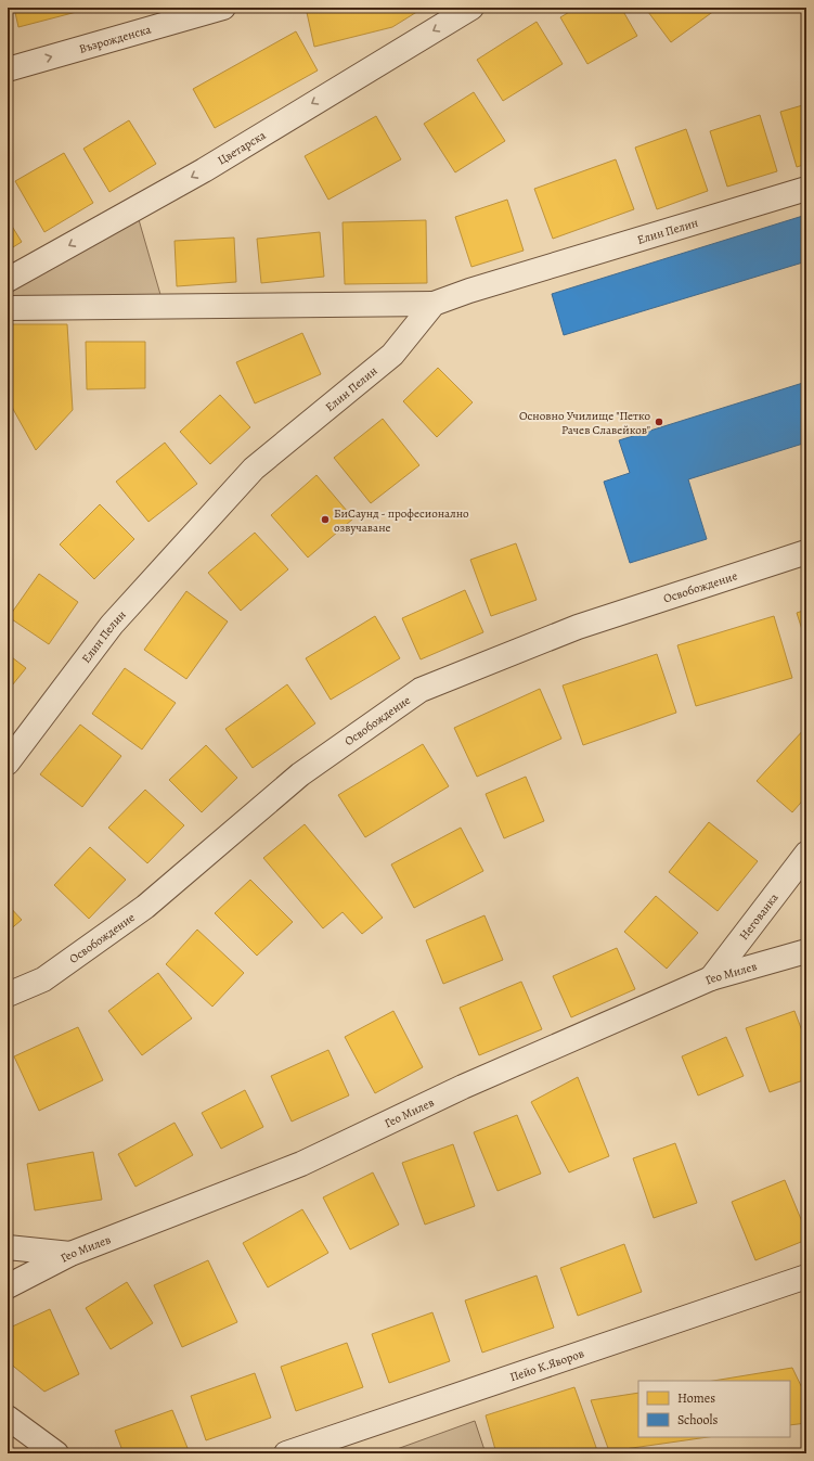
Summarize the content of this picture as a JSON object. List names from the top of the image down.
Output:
{
  "streets": {
    "street": [
      "Възрожденска",
      "Цветарска",
      "Елин Пелин",
      "Освобождение",
      "Негованка",
      "Гео Милев",
      "Пейо К.Яворов"
    ]
  },
  "crossings": [
    ["Негованка", "Гео Милев"]
  ],
  "one_way": ["Възрожденска", "Цветарска"],
  "places": ["Основно Училище \"Петко Рачев Славейков\"", "БиСаунд - професионално озвучаване"],
  "legend": ["Homes", "Schools"]
}
